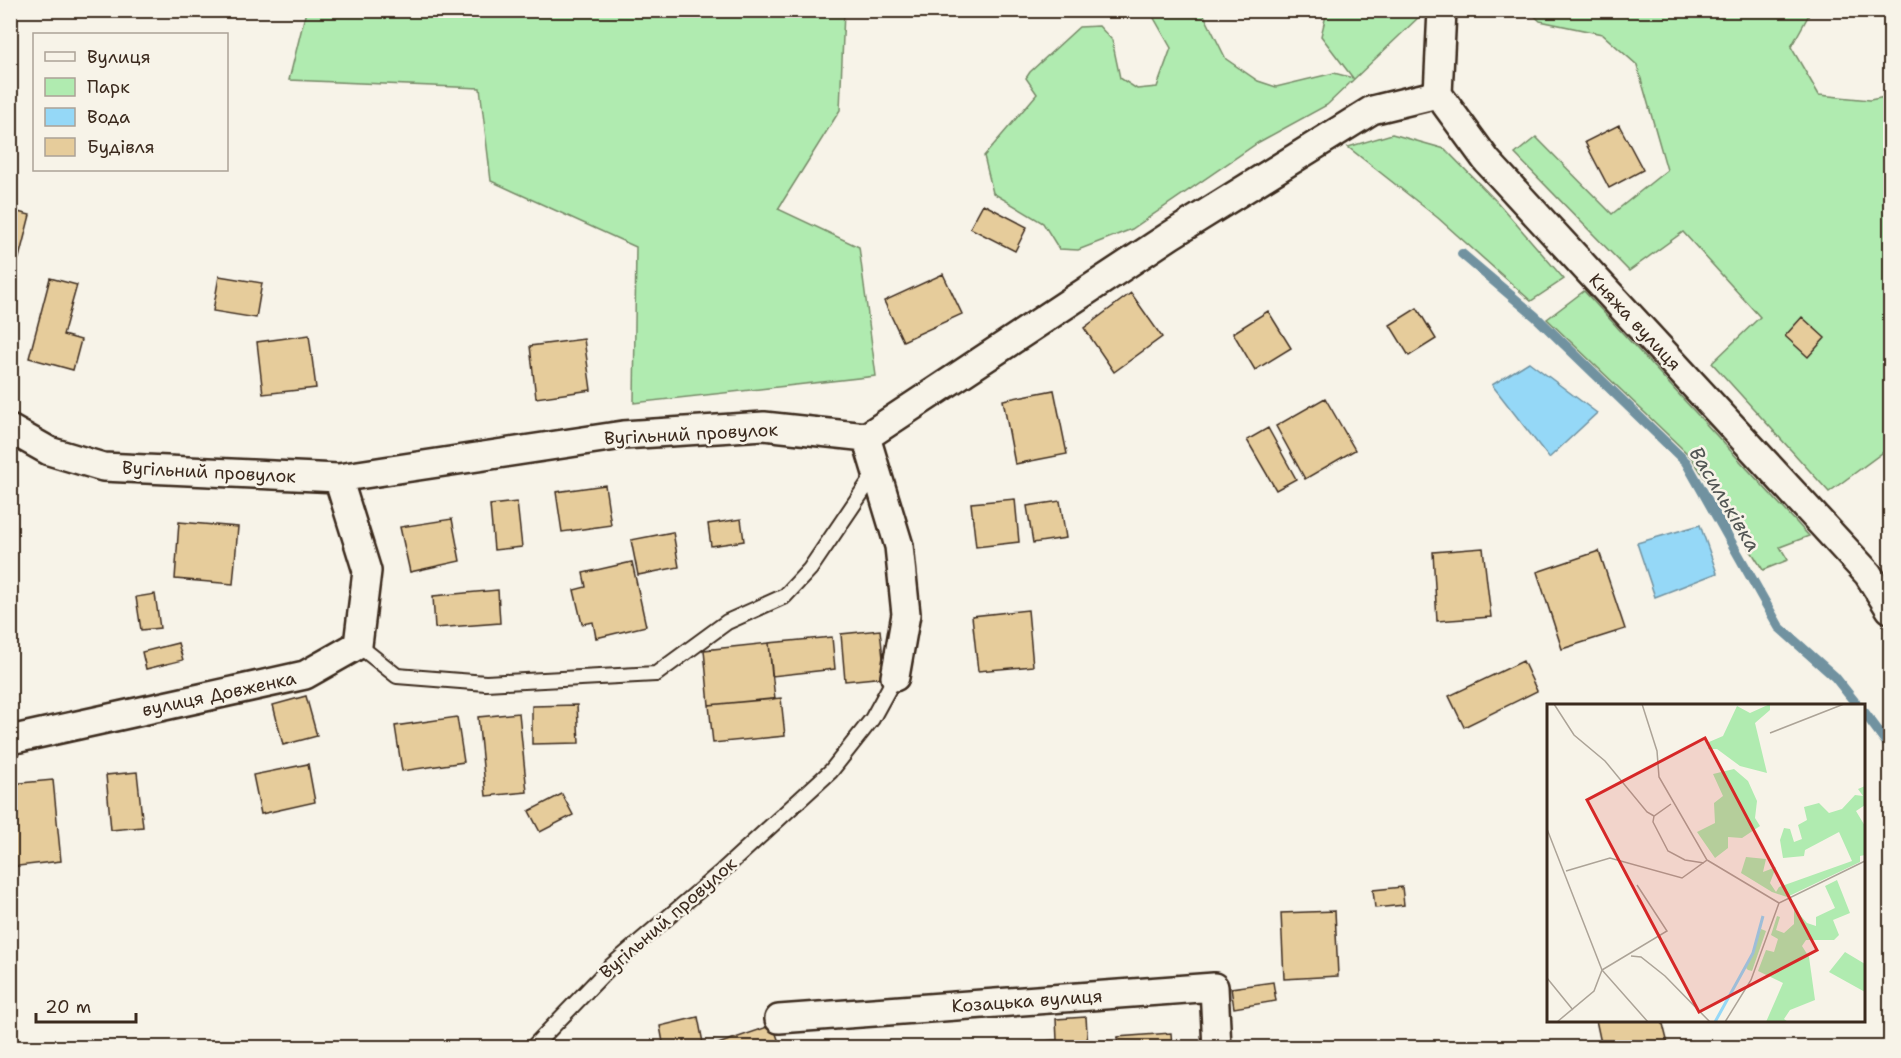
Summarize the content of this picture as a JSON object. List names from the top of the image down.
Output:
{
  "streets": {
    "street": [
      "Княжа вулиця",
      "Вугільний провулок",
      "вулиця Довженка",
      "Козацька вулиця"
    ]
  },
  "water": ["Васильківка"],
  "legend": [
    "Вулиця",
    "Парк",
    "Вода",
    "Будівля"
  ],
  "scale_bar": "20 m"
}
